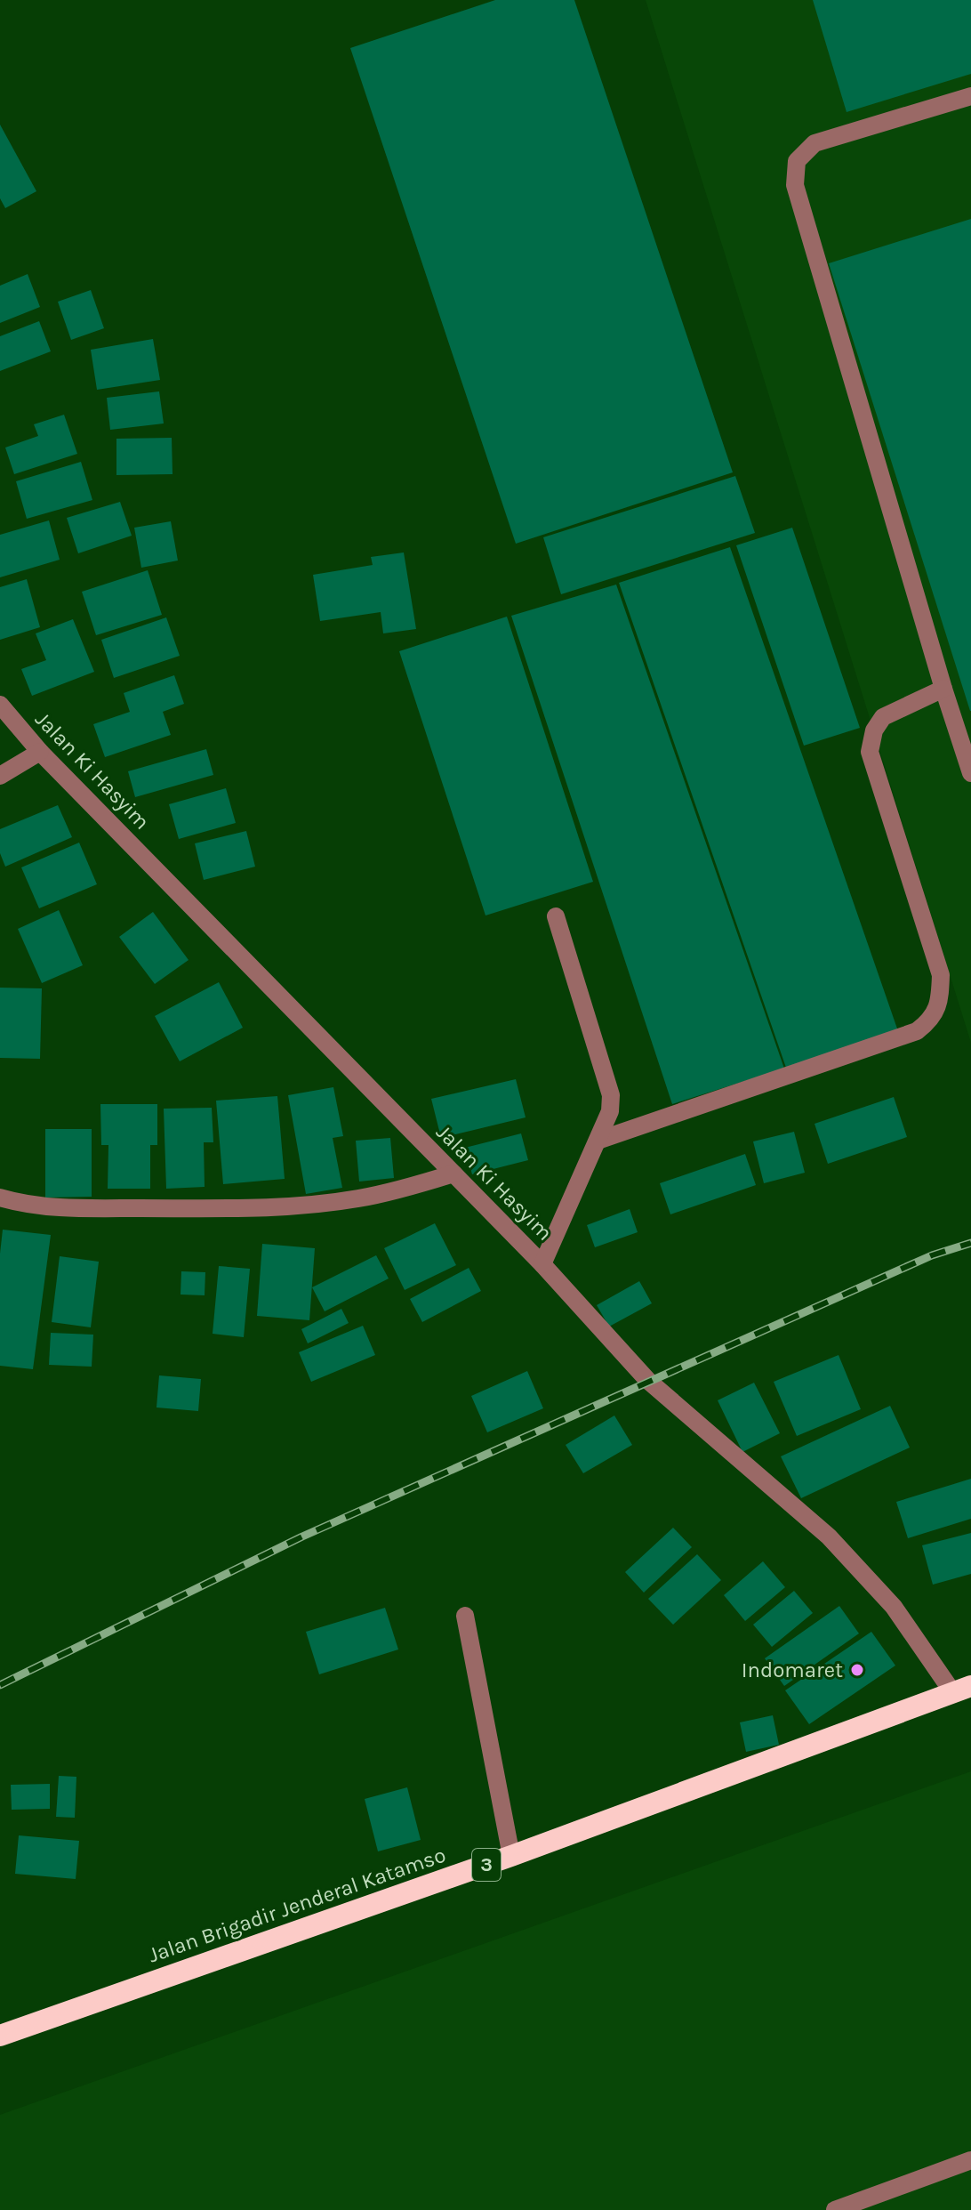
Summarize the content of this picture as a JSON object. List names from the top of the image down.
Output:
{
  "streets": {
    "highway": ["3", "Jalan Brigadir Jenderal Katamso"],
    "street": ["Jalan Ki Hasyim"]
  },
  "crossings": [
    ["Jalan Ki Hasyim", "Jalan Brigadir Jenderal Katamso"]
  ],
  "places": ["Indomaret"]
}
